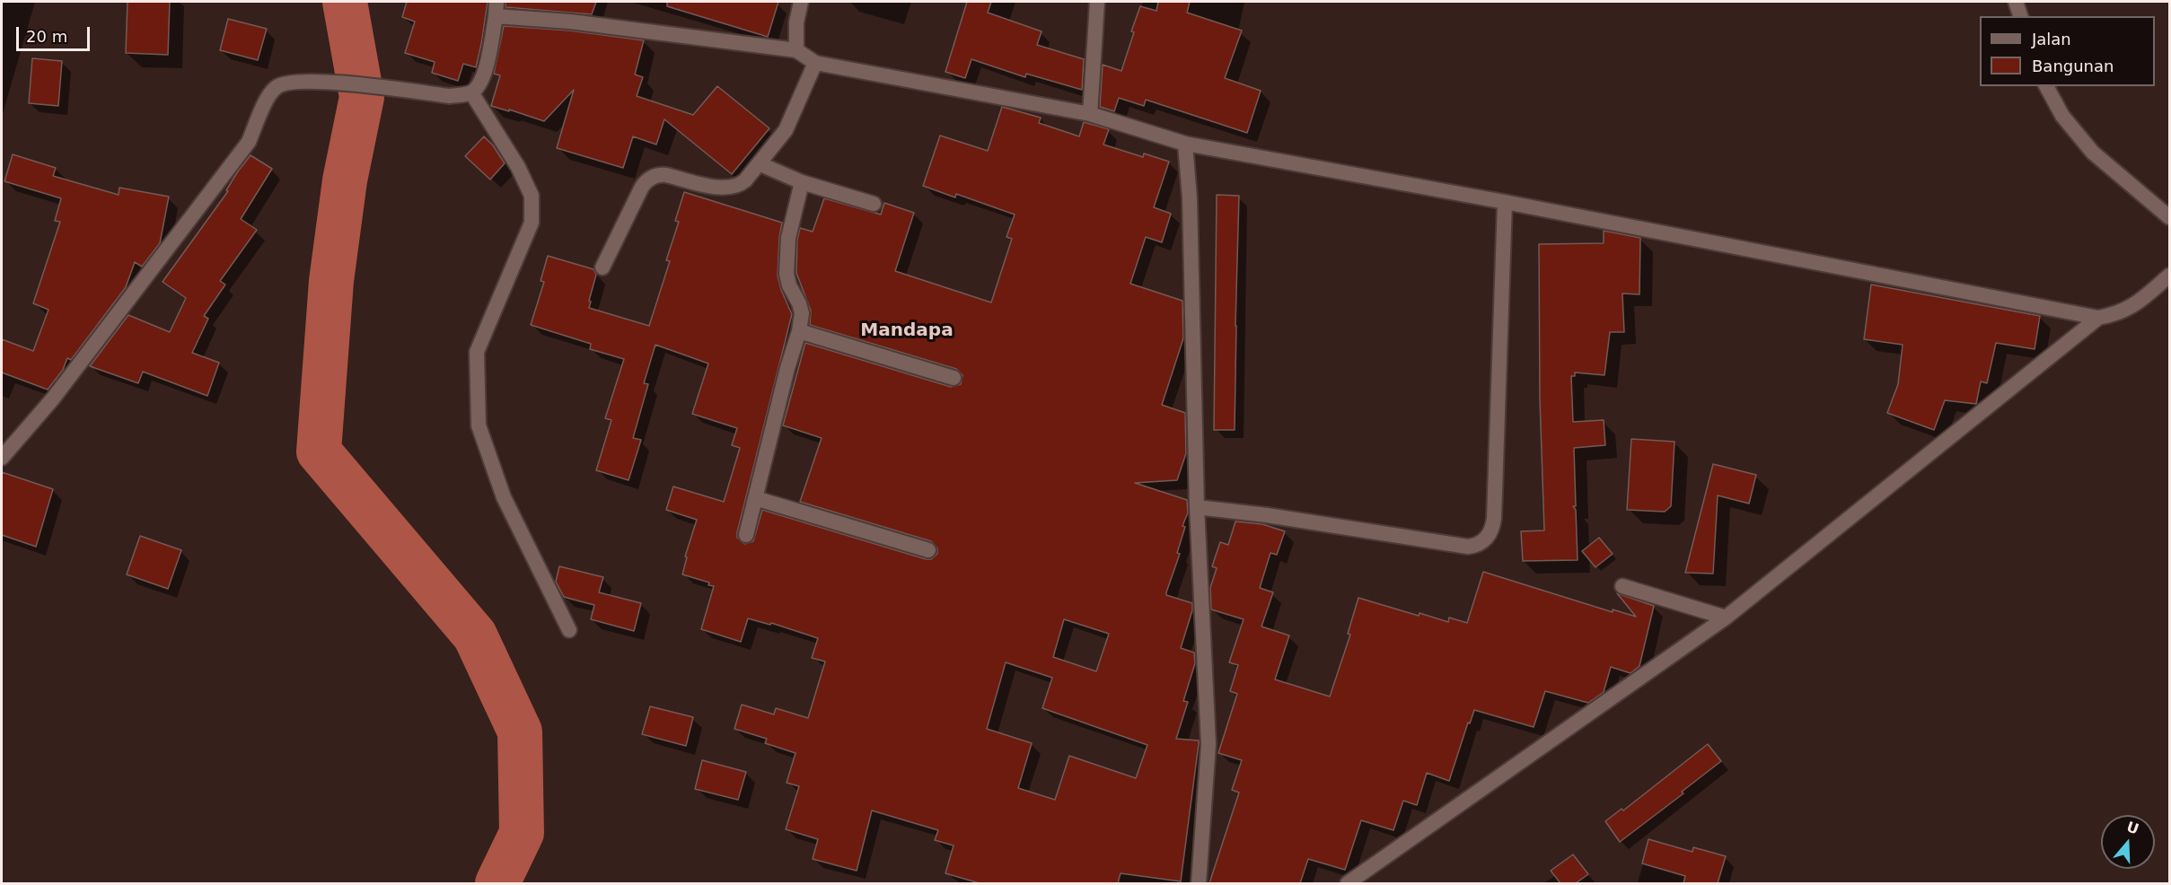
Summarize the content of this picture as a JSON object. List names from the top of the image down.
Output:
{
  "districts": ["Mandapa"],
  "legend": ["Jalan", "Bangunan"],
  "scale_bar": "20 m",
  "north": "top"
}
